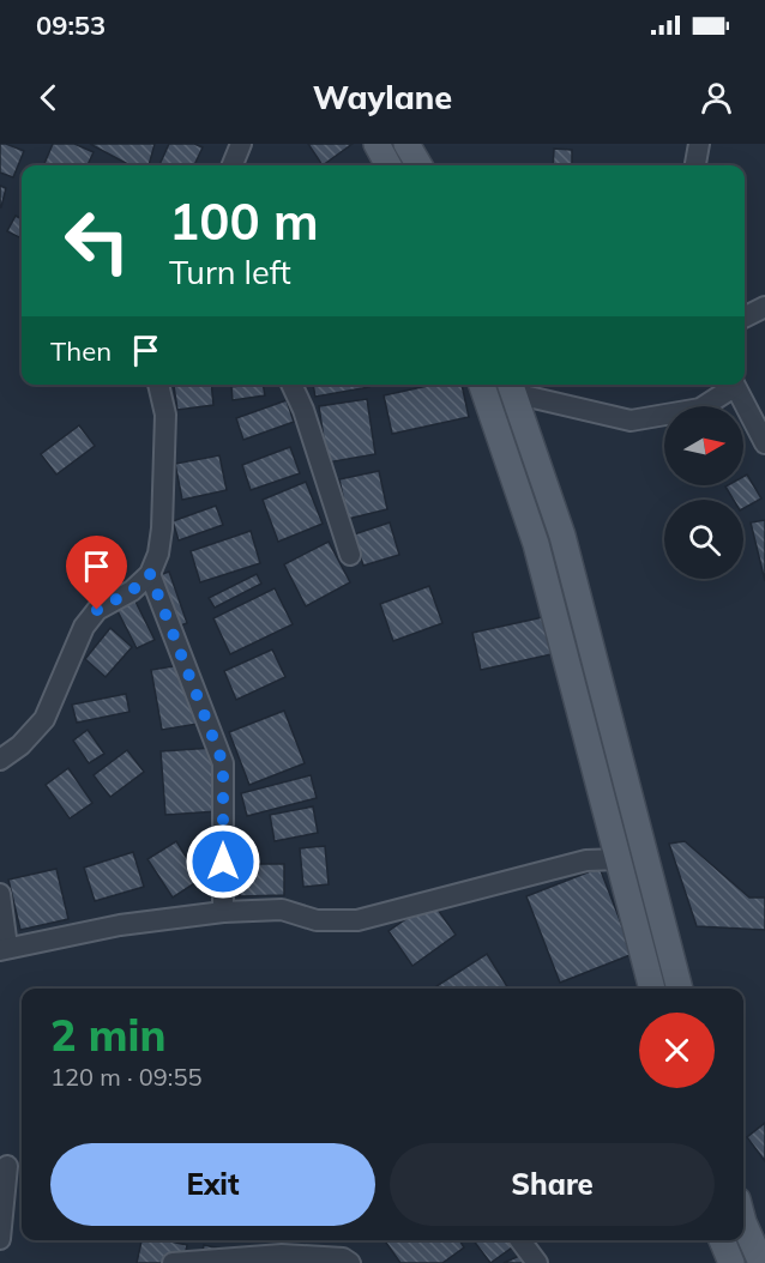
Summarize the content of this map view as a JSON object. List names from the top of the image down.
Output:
{
  "north": "right",
  "page": {
    "status": "09:53",
    "header": "Waylane",
    "turn": ["100 m", "Turn left"],
    "then": "Then",
    "heading": ["2 min", "120 m · 09:55"],
    "buttons": ["Exit", "Share"]
  }
}
